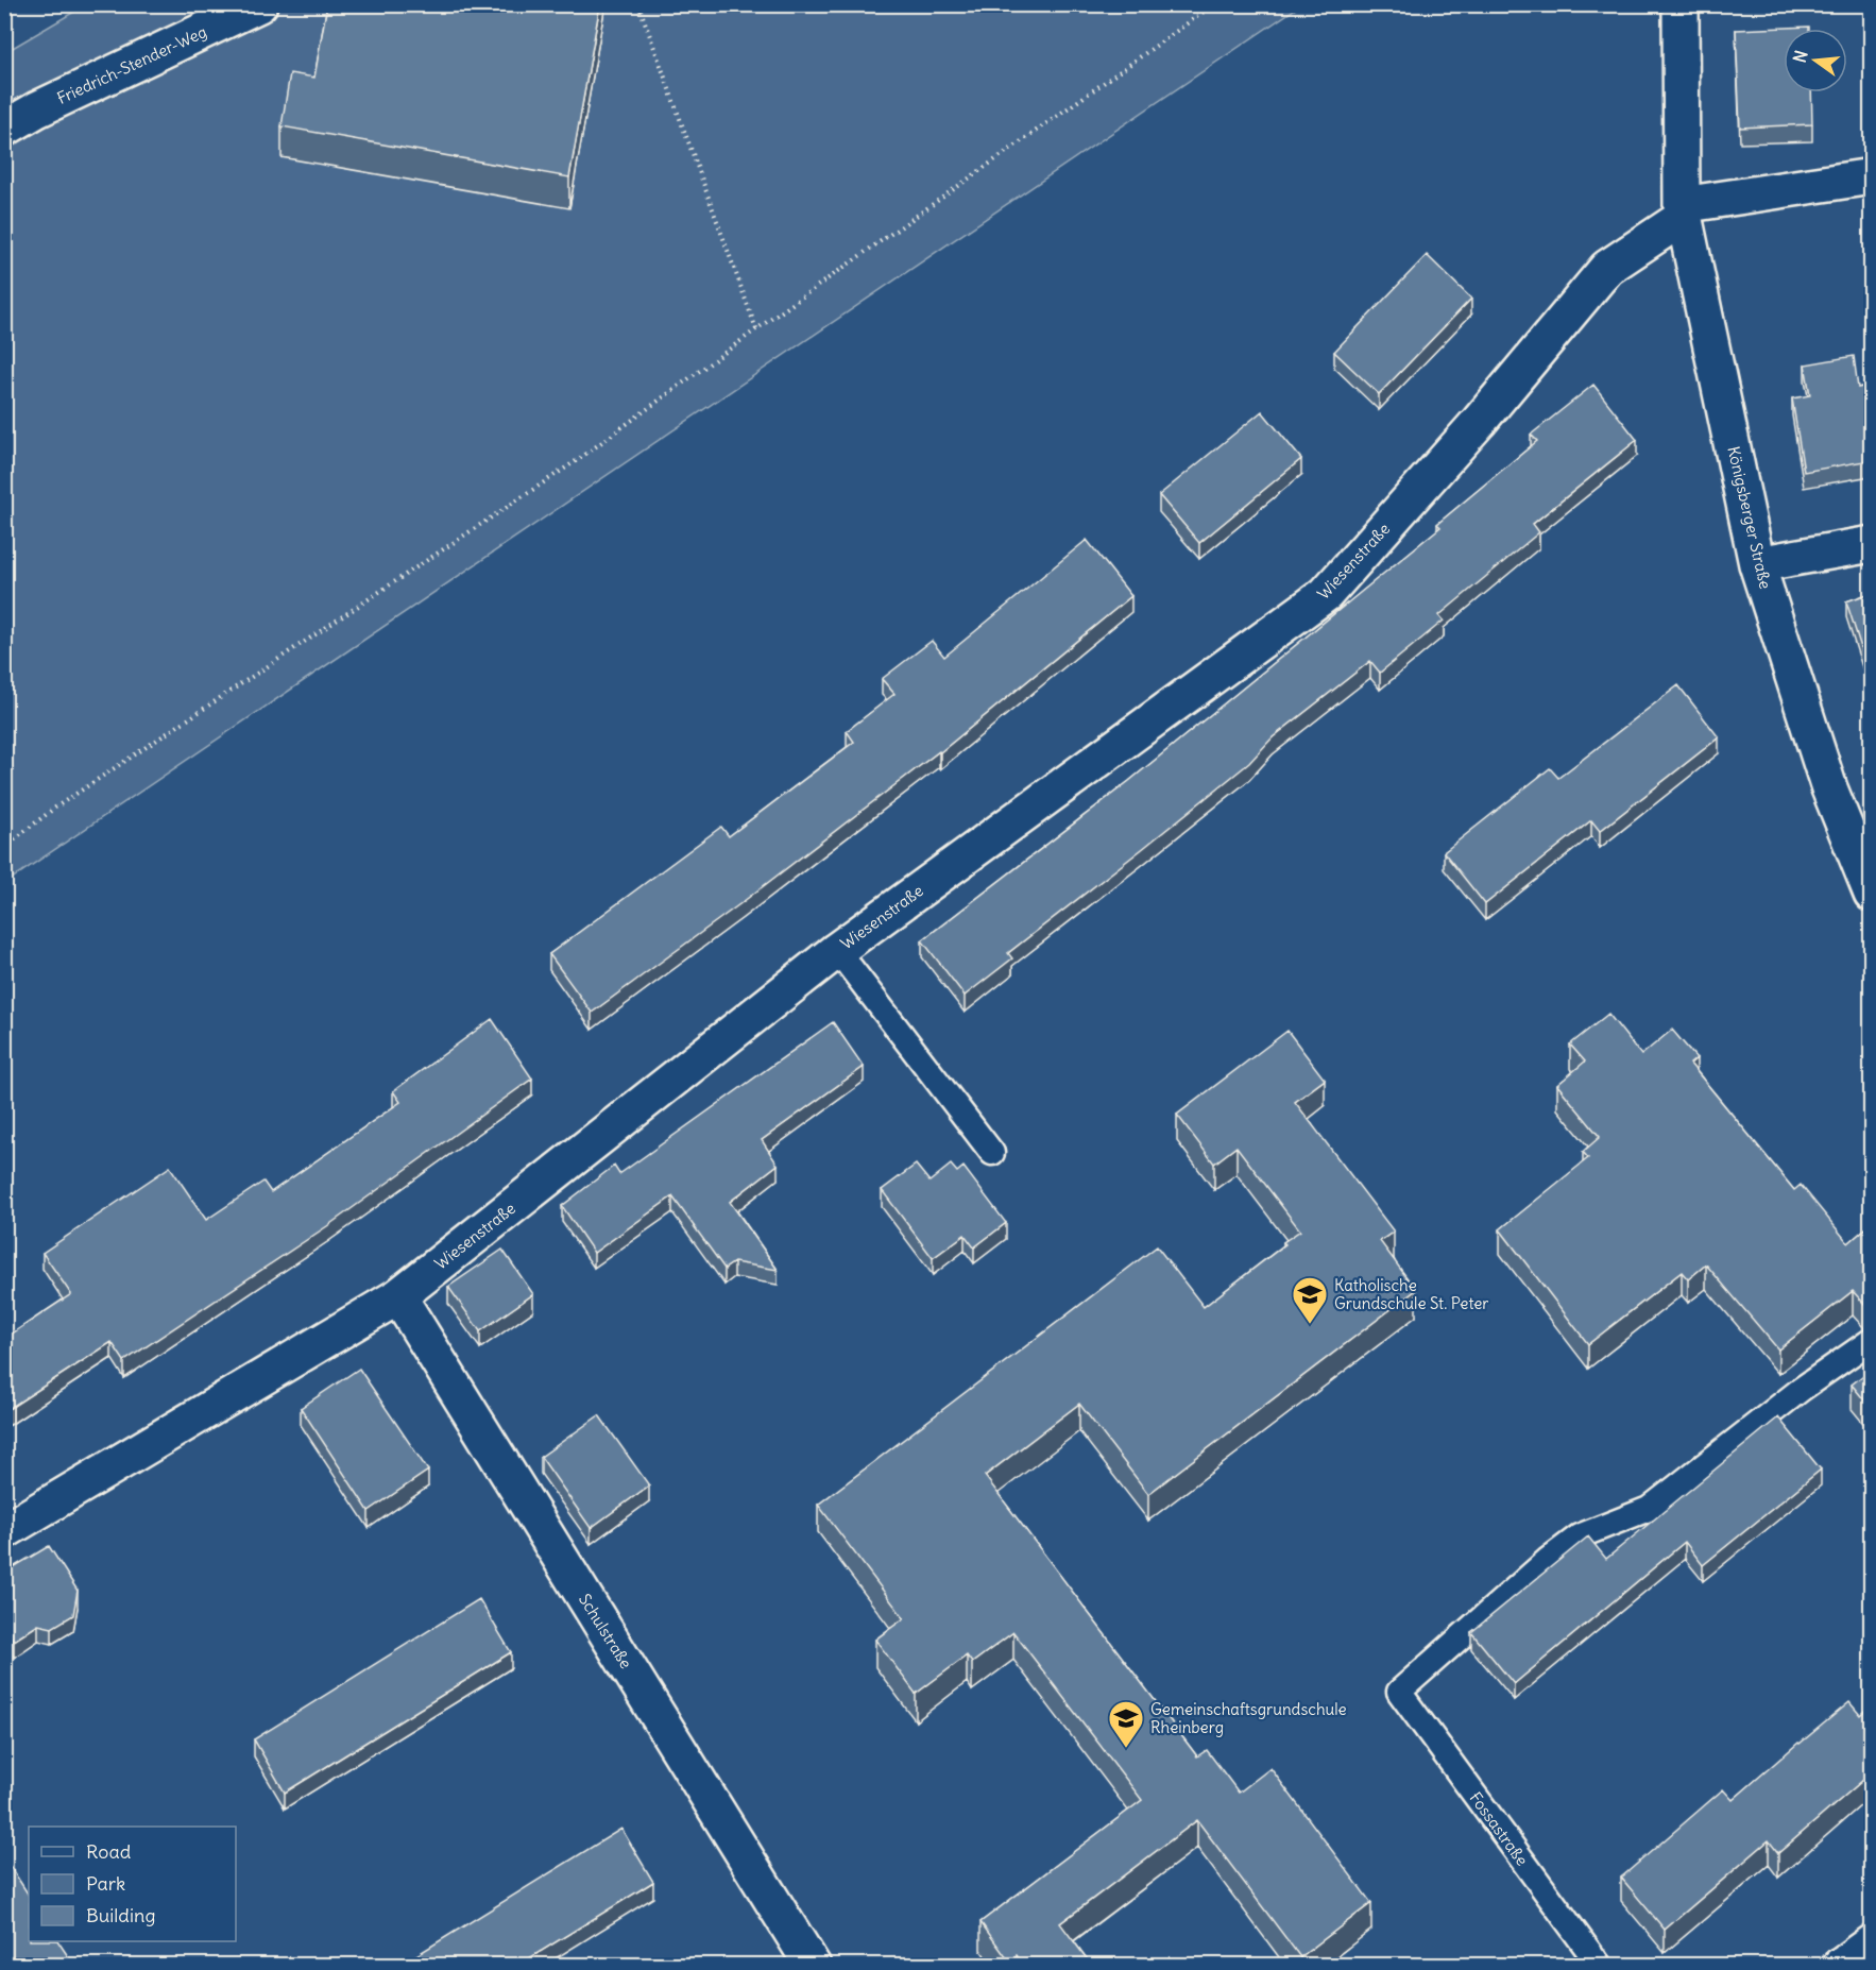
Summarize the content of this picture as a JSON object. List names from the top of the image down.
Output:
{
  "streets": {
    "street": [
      "Friedrich-Stender-Weg",
      "Königsberger Straße",
      "Wiesenstraße",
      "Schulstraße"
    ],
    "lane": ["Fossastraße"]
  },
  "crossings": [
    ["Königsberger Straße", "Wiesenstraße"],
    ["Wiesenstraße", "Schulstraße"]
  ],
  "places": {
    "school or university": ["Katholische Grundschule St. Peter", "Gemeinschaftsgrundschule Rheinberg"]
  },
  "legend": ["Road", "Park", "Building"],
  "north": "left"
}
